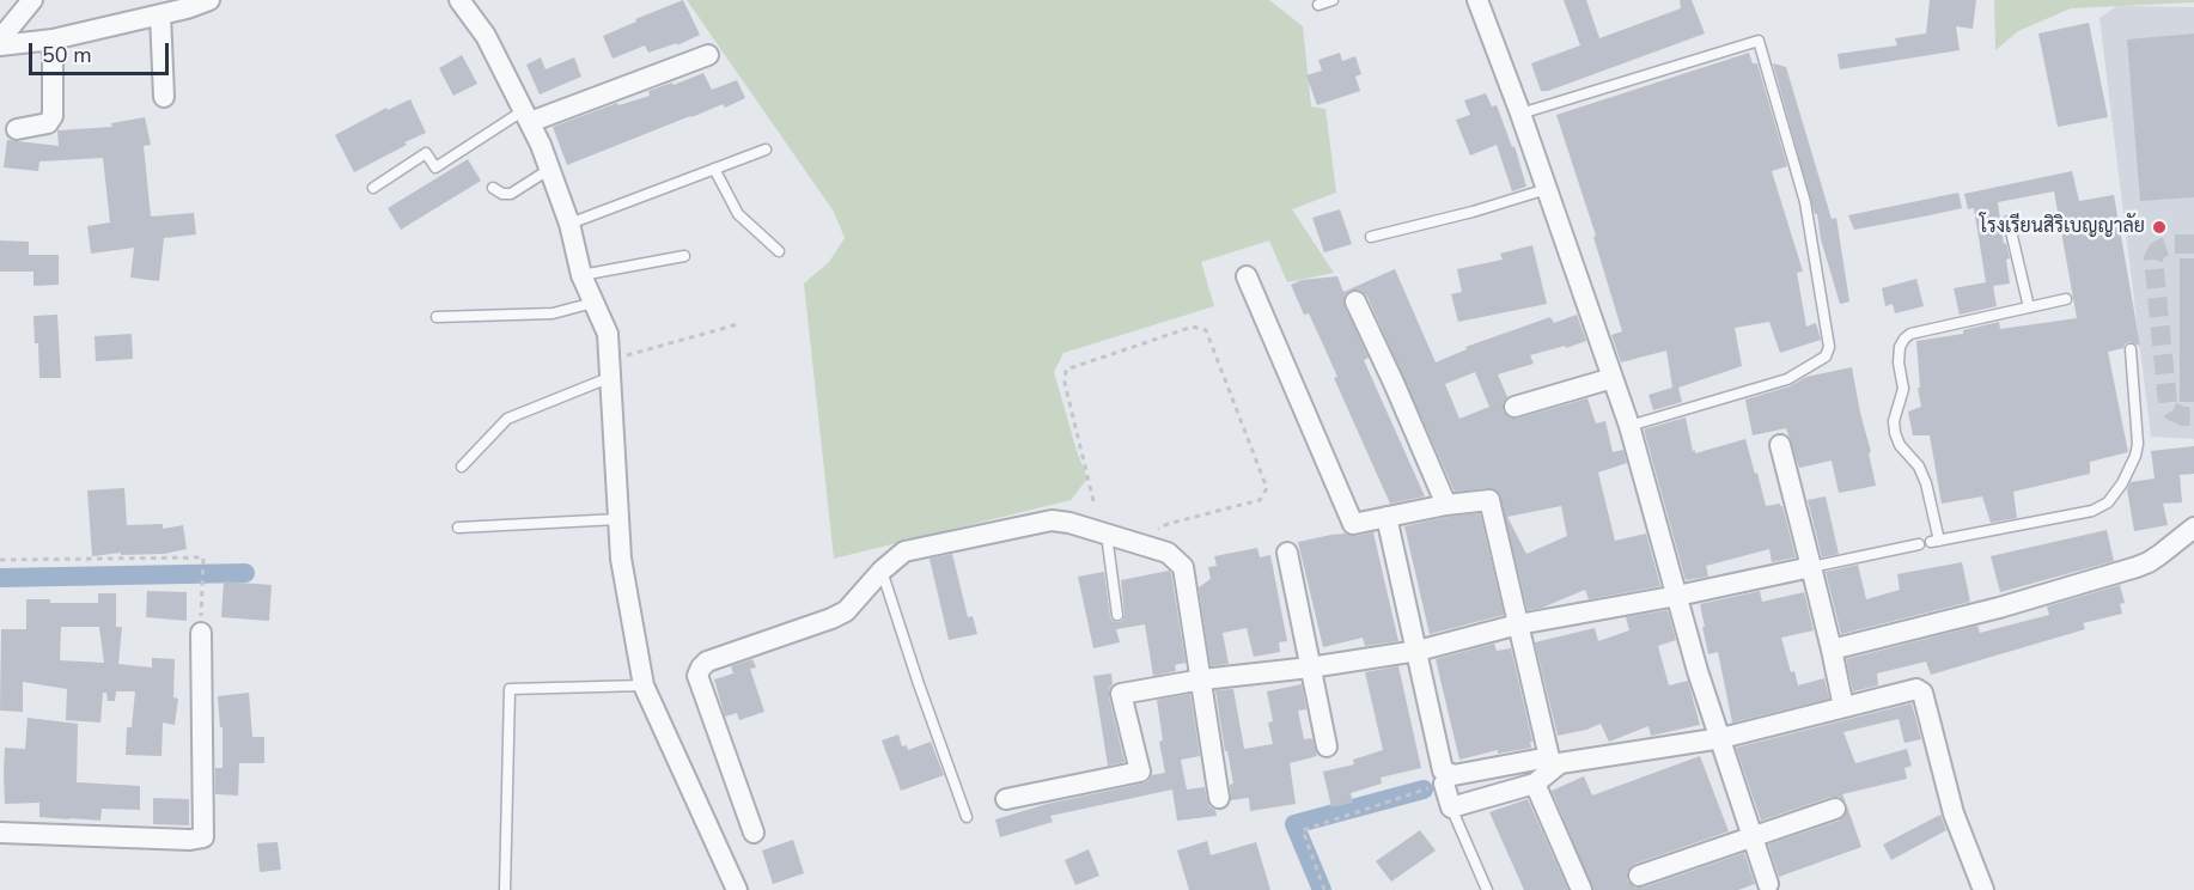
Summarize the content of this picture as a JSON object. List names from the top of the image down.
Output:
{
  "places": ["โรงเรียนสิริเบญญาลัย"],
  "scale_bar": "50 m"
}
